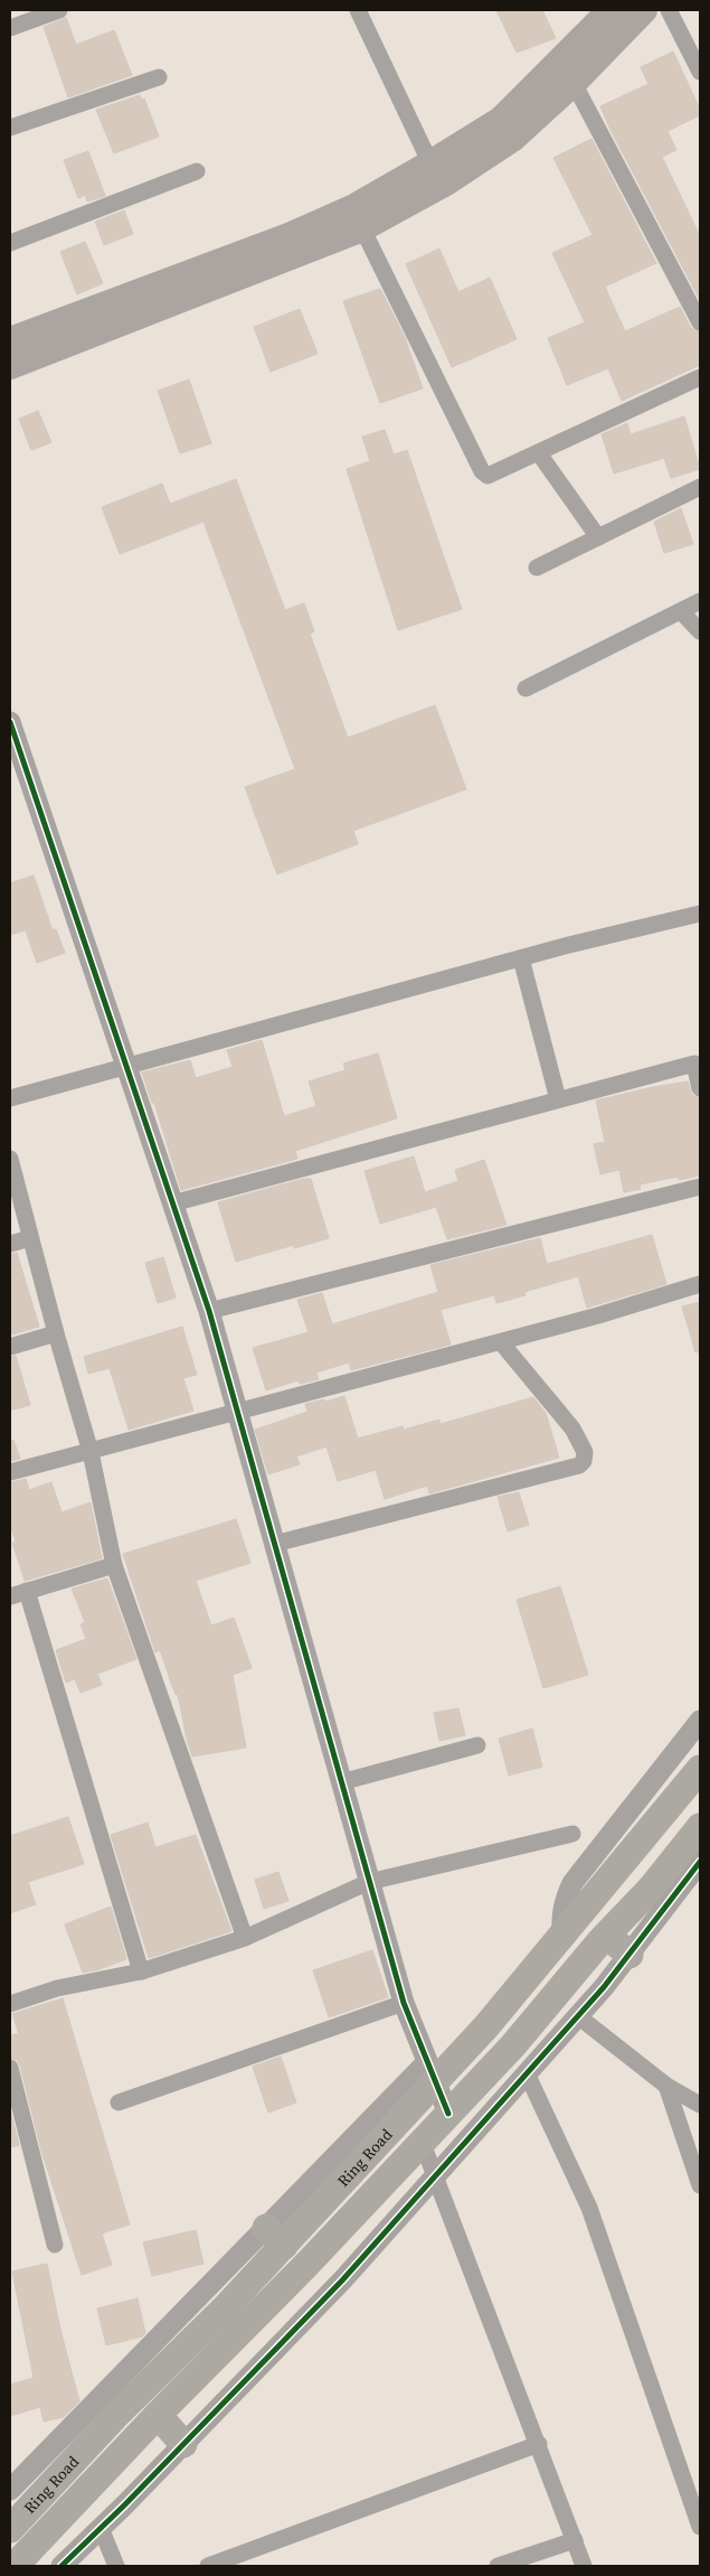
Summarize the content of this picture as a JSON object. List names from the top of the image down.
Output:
{
  "streets": {
    "highway": ["Ring Road"]
  }
}
